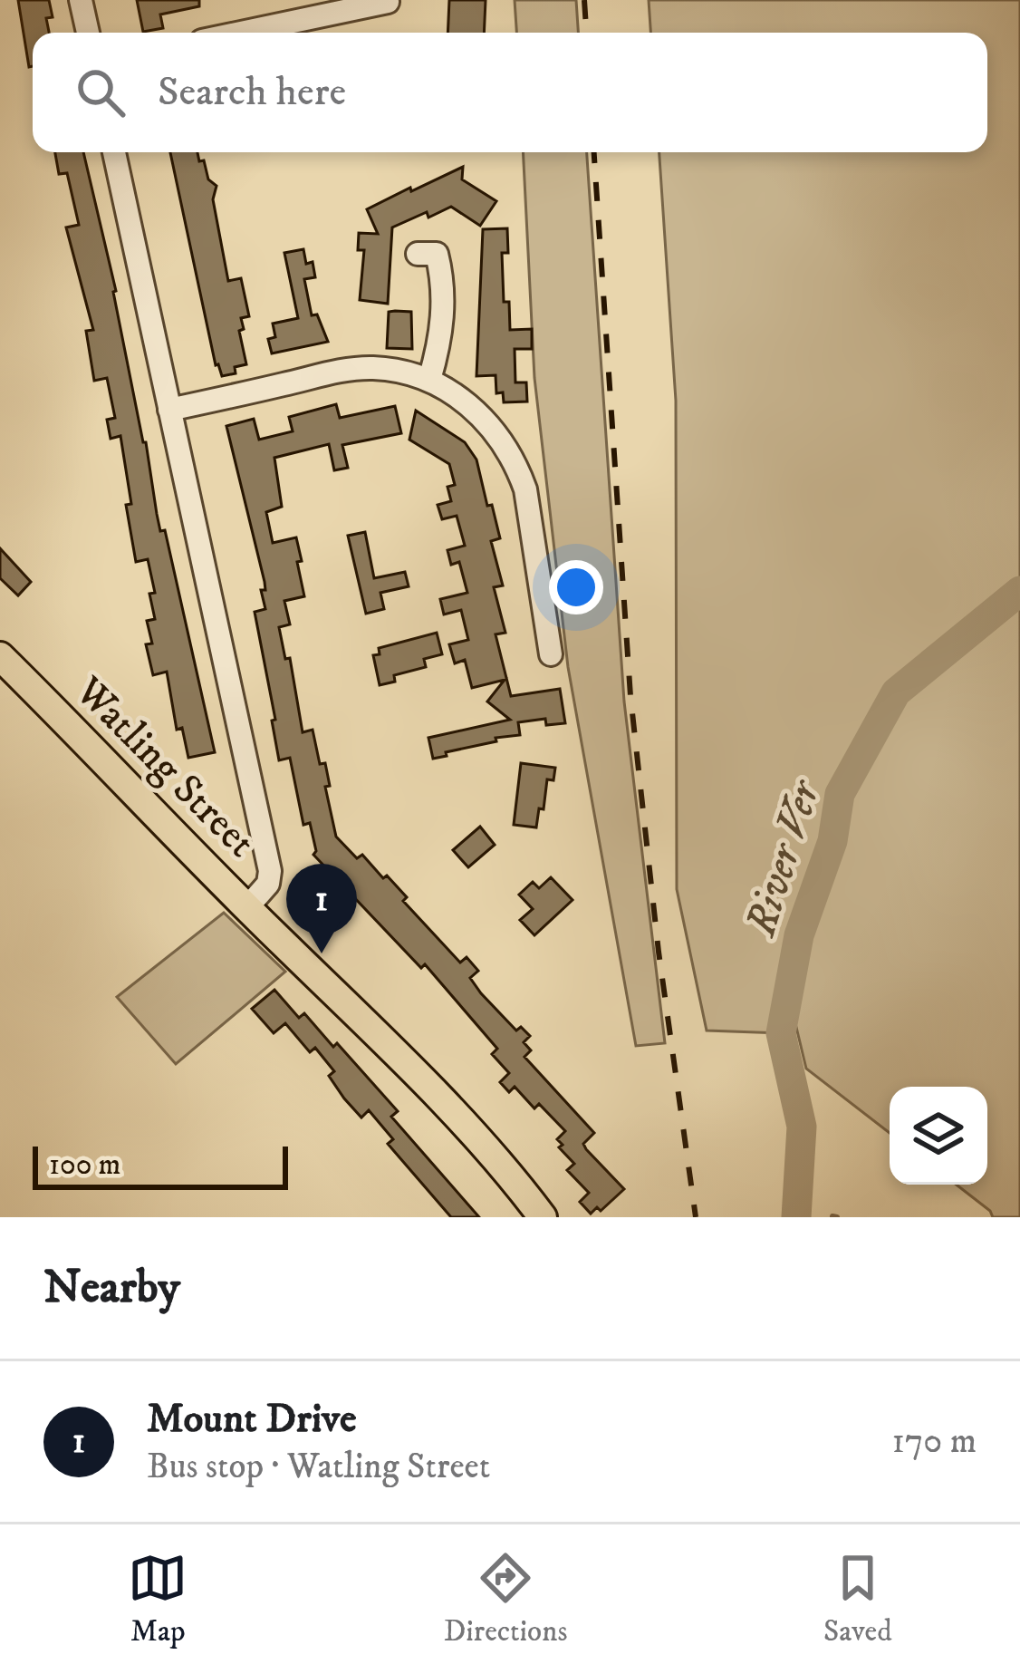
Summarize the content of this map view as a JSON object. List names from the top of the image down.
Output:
{
  "streets": {
    "main road": ["Watling Street"]
  },
  "water": ["River Ver"],
  "scale_bar": "100 m",
  "page": {
    "search": "Search here",
    "pins": "1",
    "scale": "100 m",
    "heading": "Nearby",
    "list": [
      {
        "mark": "1",
        "name": "Mount Drive",
        "note": "Bus stop · Watling Street",
        "value": "170 m"
      }
    ],
    "nav": ["Map", "Directions", "Saved"]
  }
}
